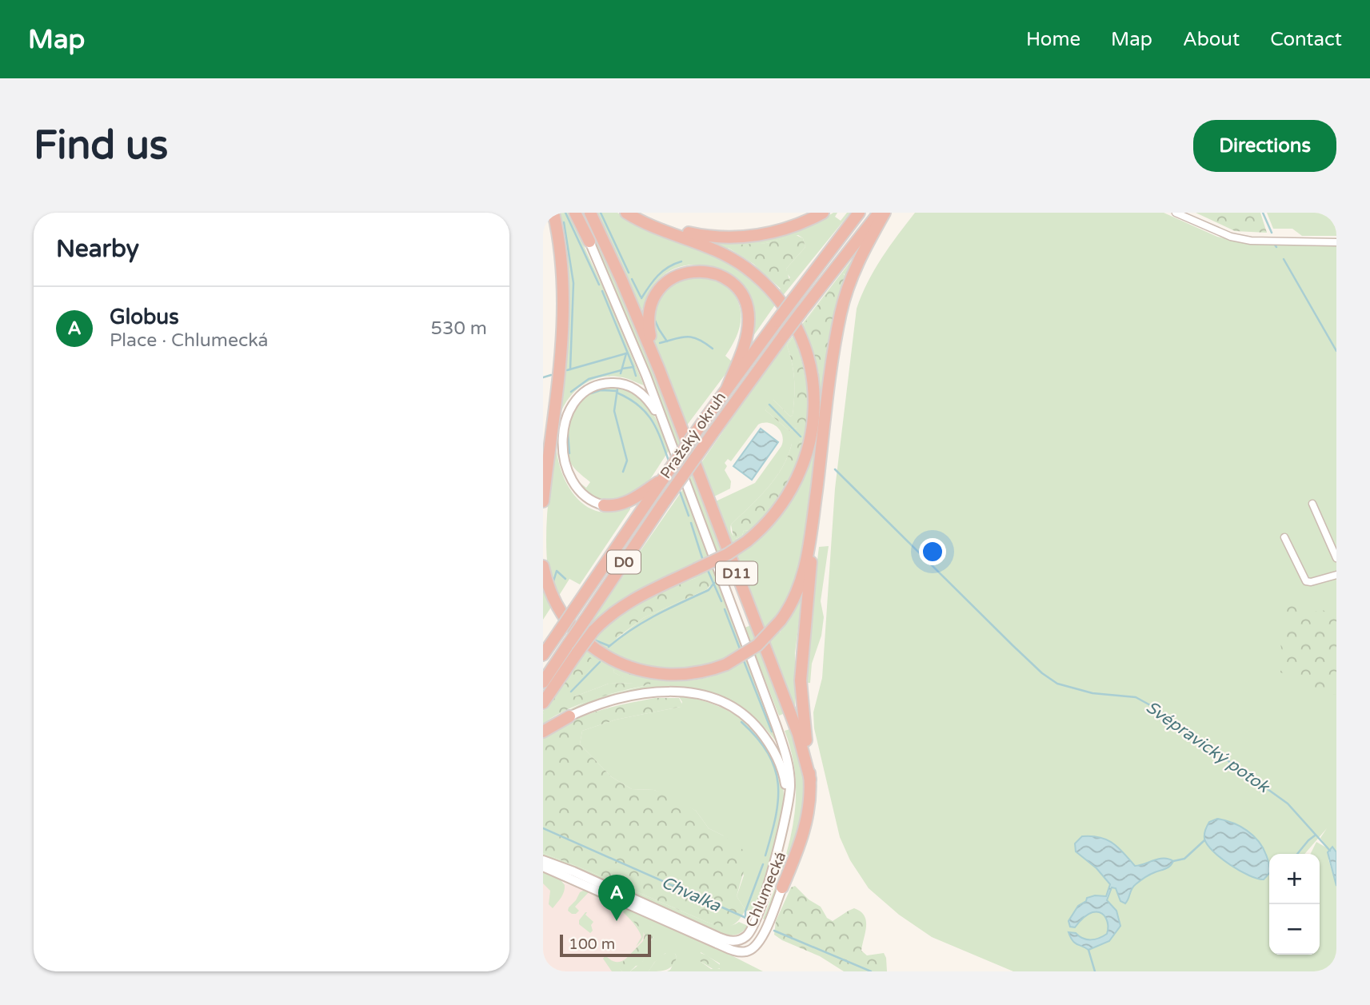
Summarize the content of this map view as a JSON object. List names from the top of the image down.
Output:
{
  "streets": {
    "highway": [
      "Pražský okruh",
      "D0",
      "D11",
      "Chlumecká"
    ]
  },
  "crossings": [
    ["D11", "Chlumecká"]
  ],
  "water": ["Svépravický potok", "Chvalka"],
  "scale_bar": "100 m",
  "page": {
    "header": "Map",
    "nav": [
      "Home",
      "Map",
      "About",
      "Contact"
    ],
    "buttons": "Directions",
    "title": "Find us",
    "heading": "Nearby",
    "list": [
      {
        "mark": "A",
        "name": "Globus",
        "note": "Place · Chlumecká",
        "value": "530 m"
      }
    ],
    "map_buttons": ["+", "−"],
    "pins": "A",
    "scale": "100 m"
  }
}
